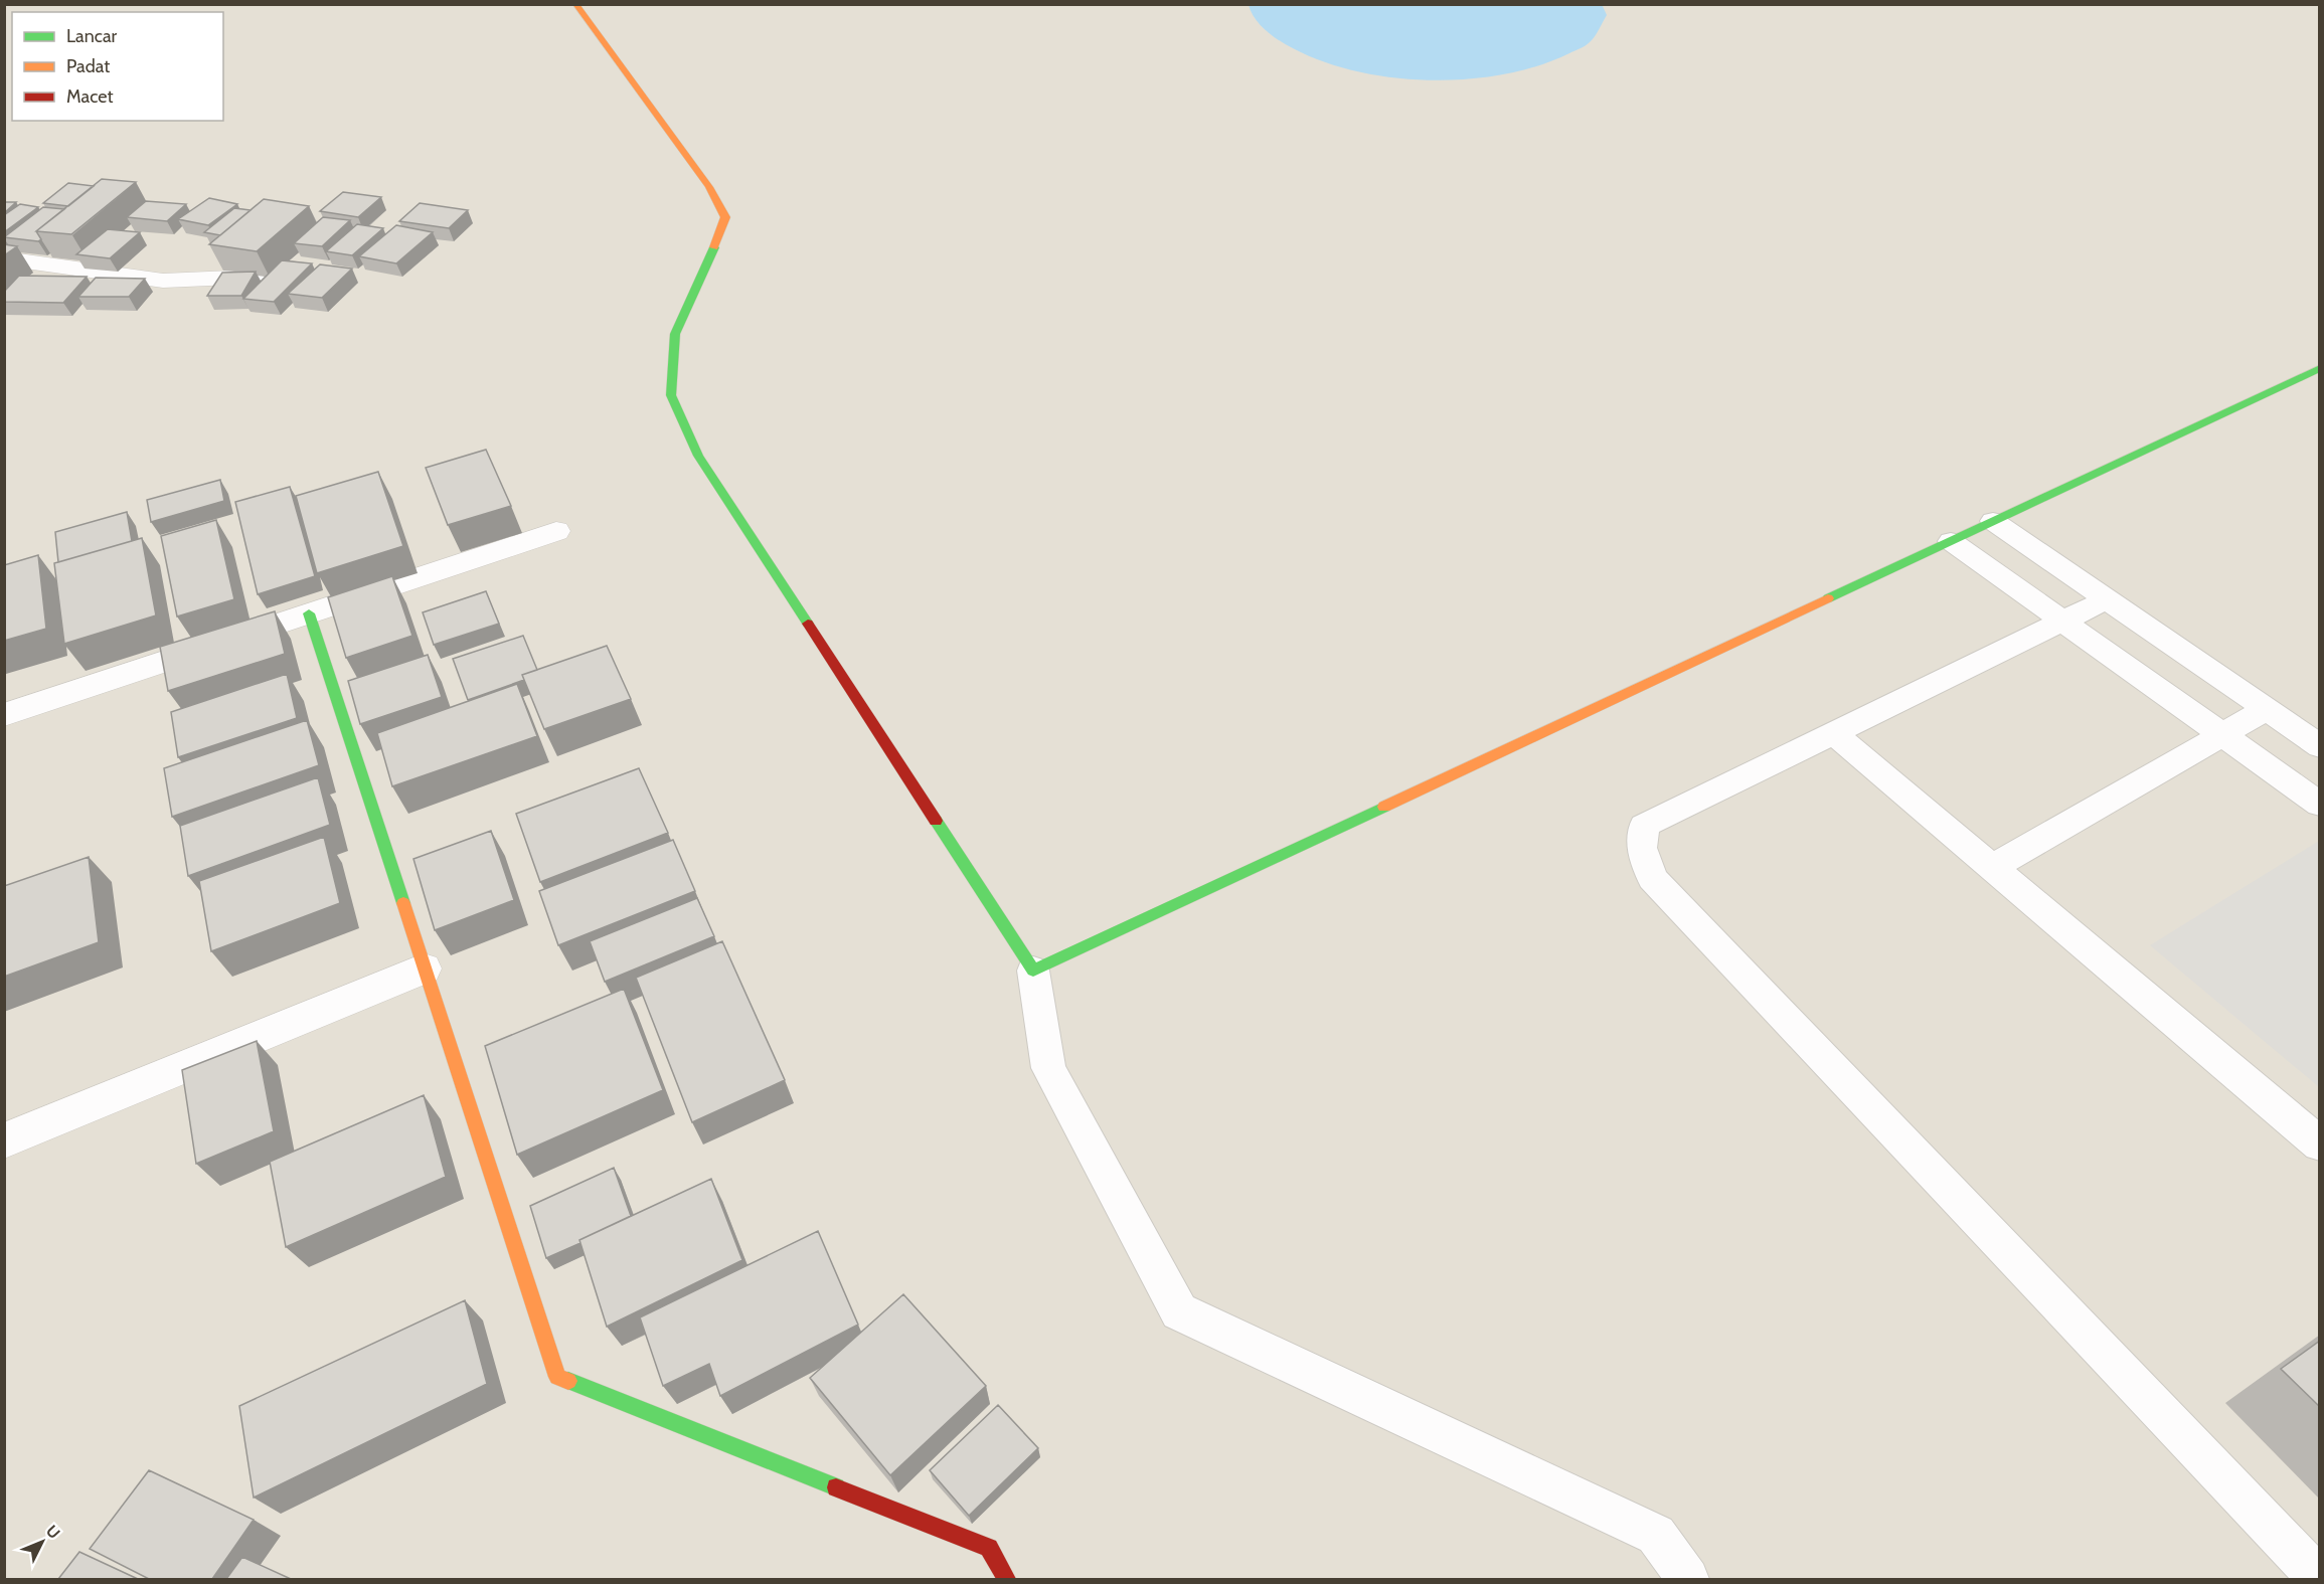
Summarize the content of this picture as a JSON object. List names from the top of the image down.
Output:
{
  "legend": ["Lancar", "Padat", "Macet"],
  "north": "top right"
}
